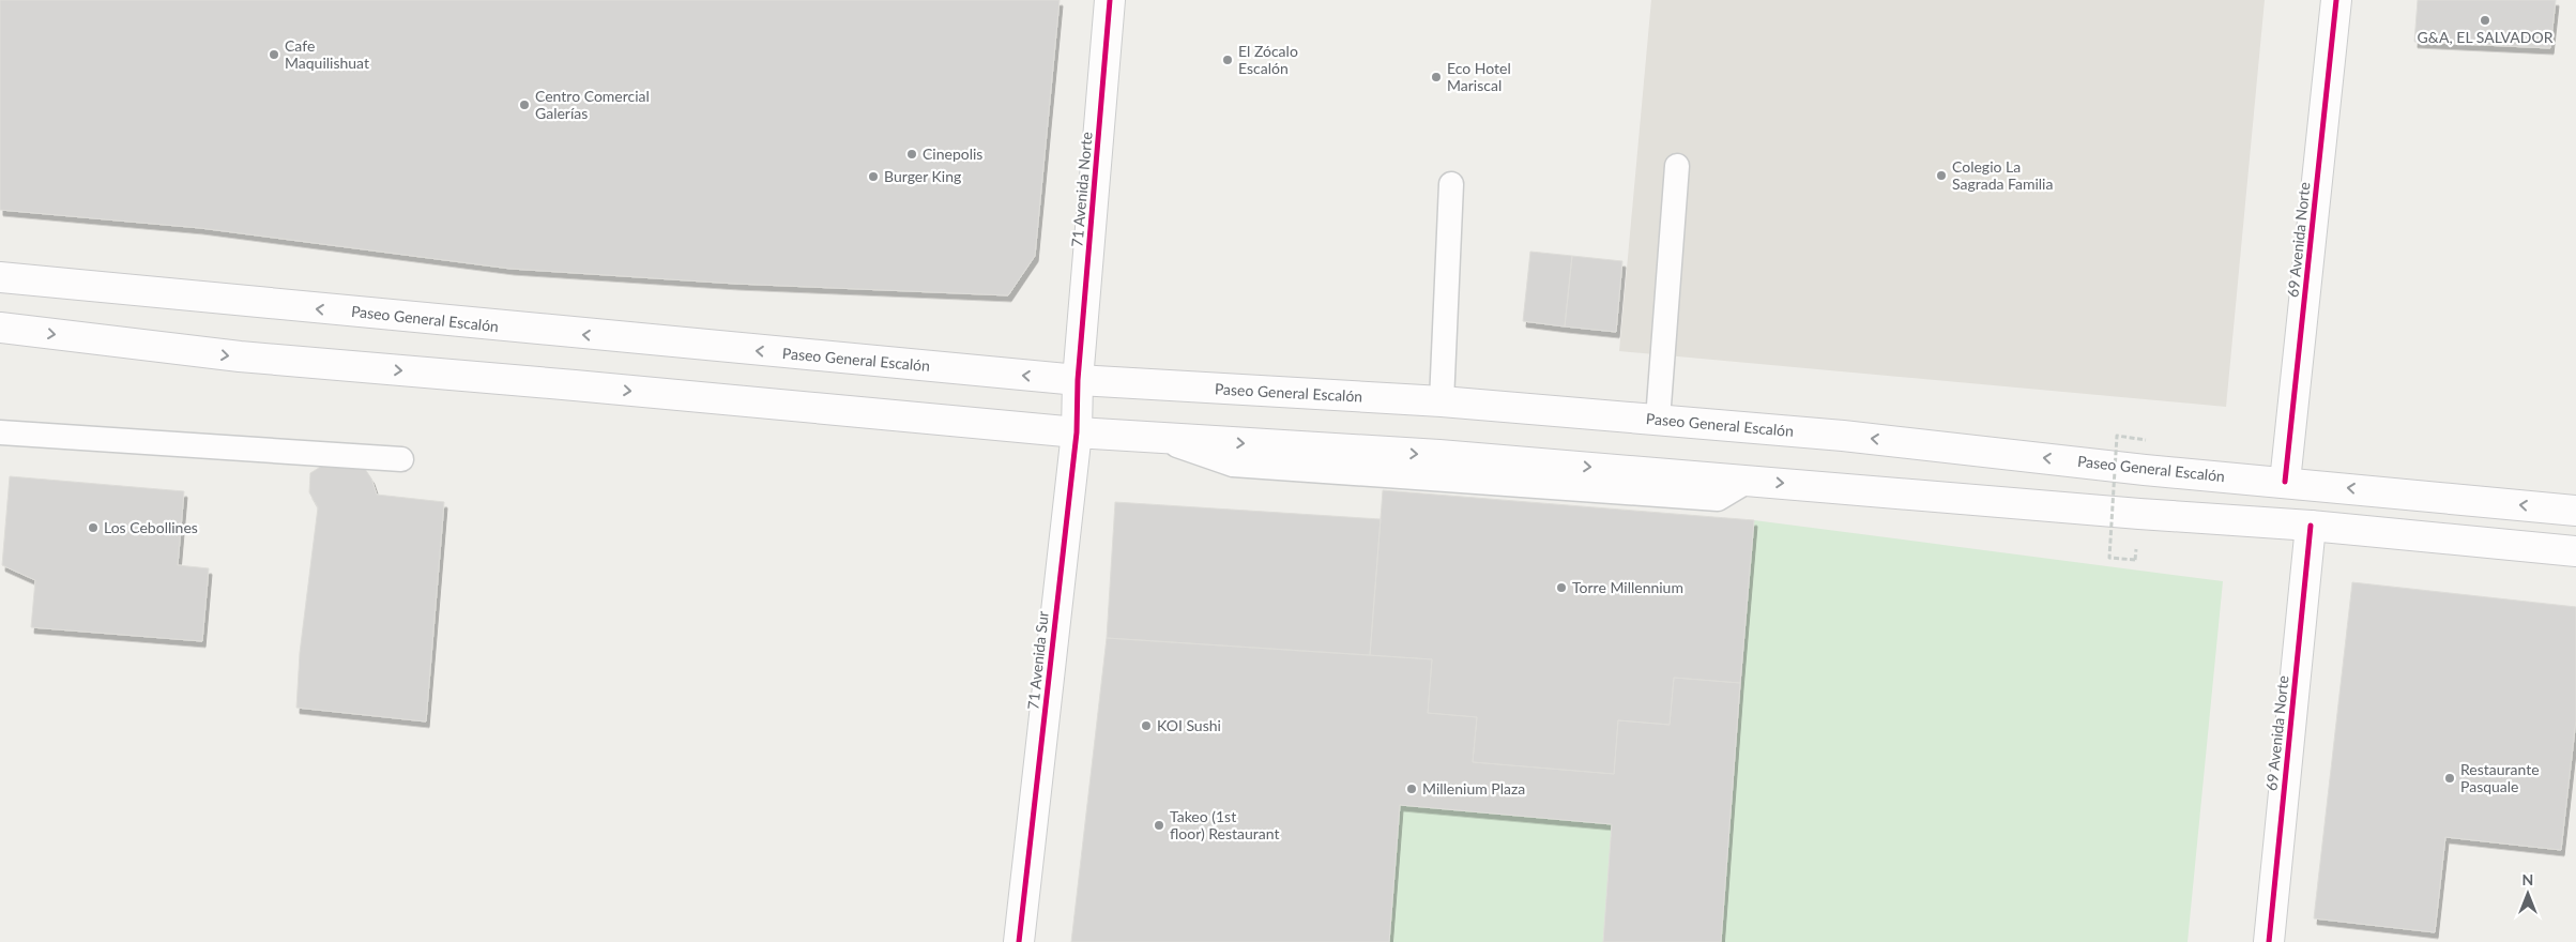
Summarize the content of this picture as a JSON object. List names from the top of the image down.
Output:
{
  "streets": {
    "main road": [
      "71 Avenida Norte",
      "69 Avenida Norte",
      "Paseo General Escalón",
      "71 Avenida Sur"
    ]
  },
  "crossings": [
    ["71 Avenida Norte", "Paseo General Escalón"],
    ["71 Avenida Norte", "71 Avenida Sur"],
    ["69 Avenida Norte", "Paseo General Escalón"],
    ["Paseo General Escalón", "71 Avenida Sur"]
  ],
  "places": [
    "G&A, EL SALVADOR",
    "Cafe Maquilishuat",
    "El Zócalo Escalón",
    "Eco Hotel Mariscal",
    "Centro Comercial Galerías",
    "Cinepolis",
    "Colegio La Sagrada Familia",
    "Burger King",
    "Los Cebollines",
    "Torre Millennium",
    "KOI Sushi",
    "Restaurante Pasquale",
    "Millenium Plaza",
    "Takeo (1st floor) Restaurant"
  ],
  "north": "top"
}
